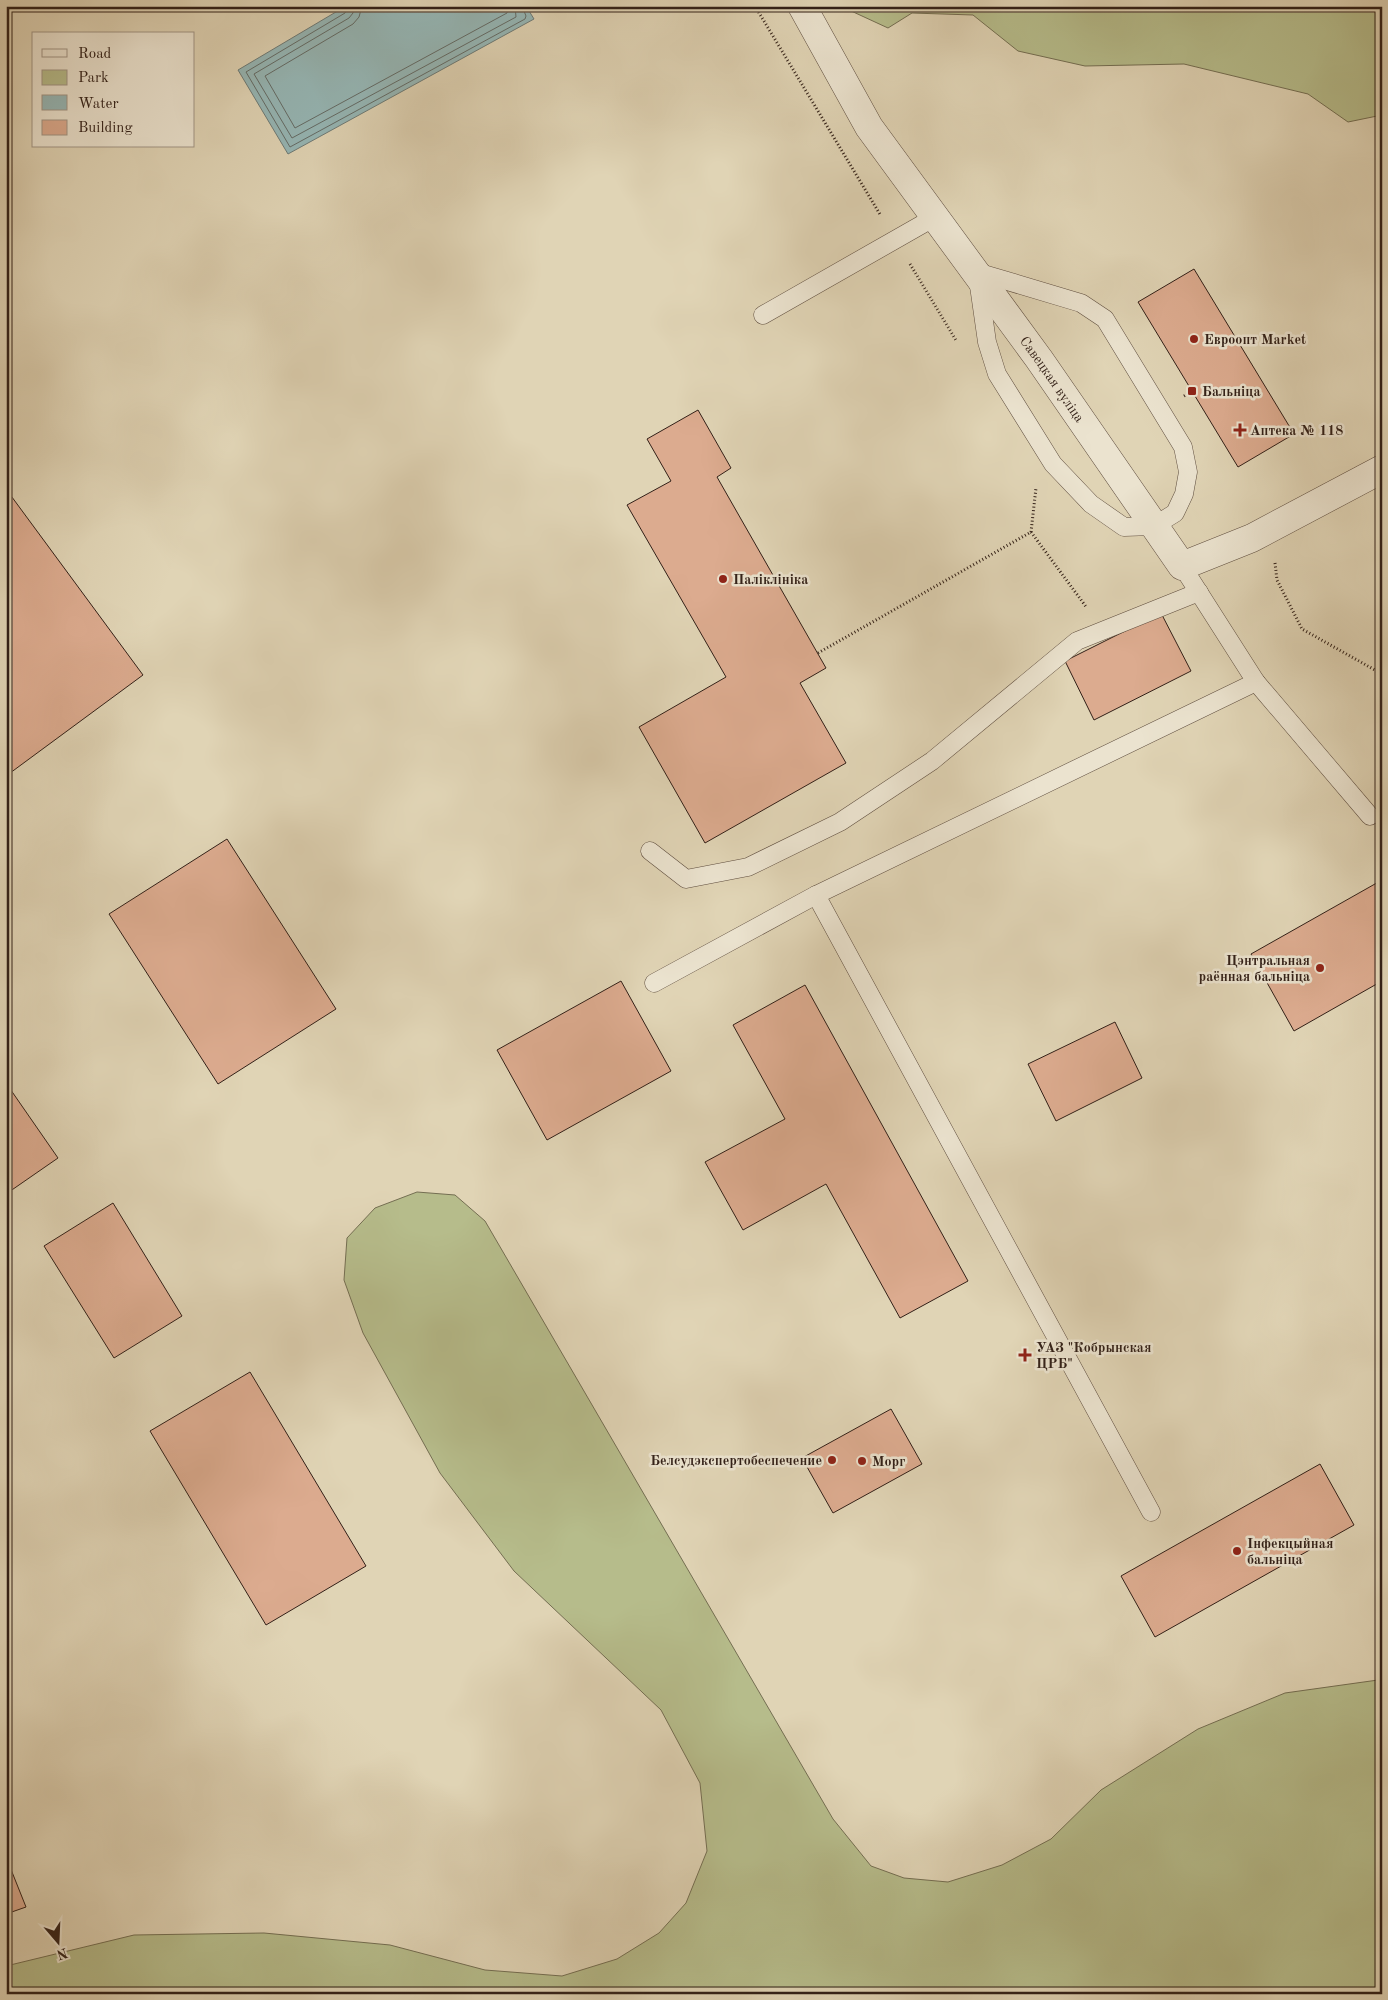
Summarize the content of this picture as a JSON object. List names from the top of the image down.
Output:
{
  "streets": {
    "street": ["Савецкая вуліца"]
  },
  "places": {
    "other": [
      "Евроопт Market",
      "Паліклініка",
      "Цэнтральная раённая бальніца",
      "Белсудэкспертобеспечение",
      "Морг",
      "Інфекцыйная бальніца"
    ],
    "transit": ["Бальніца"],
    "health": ["Аптека № 118", "УАЗ \"Кобрынская ЦРБ\""]
  },
  "legend": [
    "Road",
    "Park",
    "Water",
    "Building"
  ],
  "north": "bottom"
}
